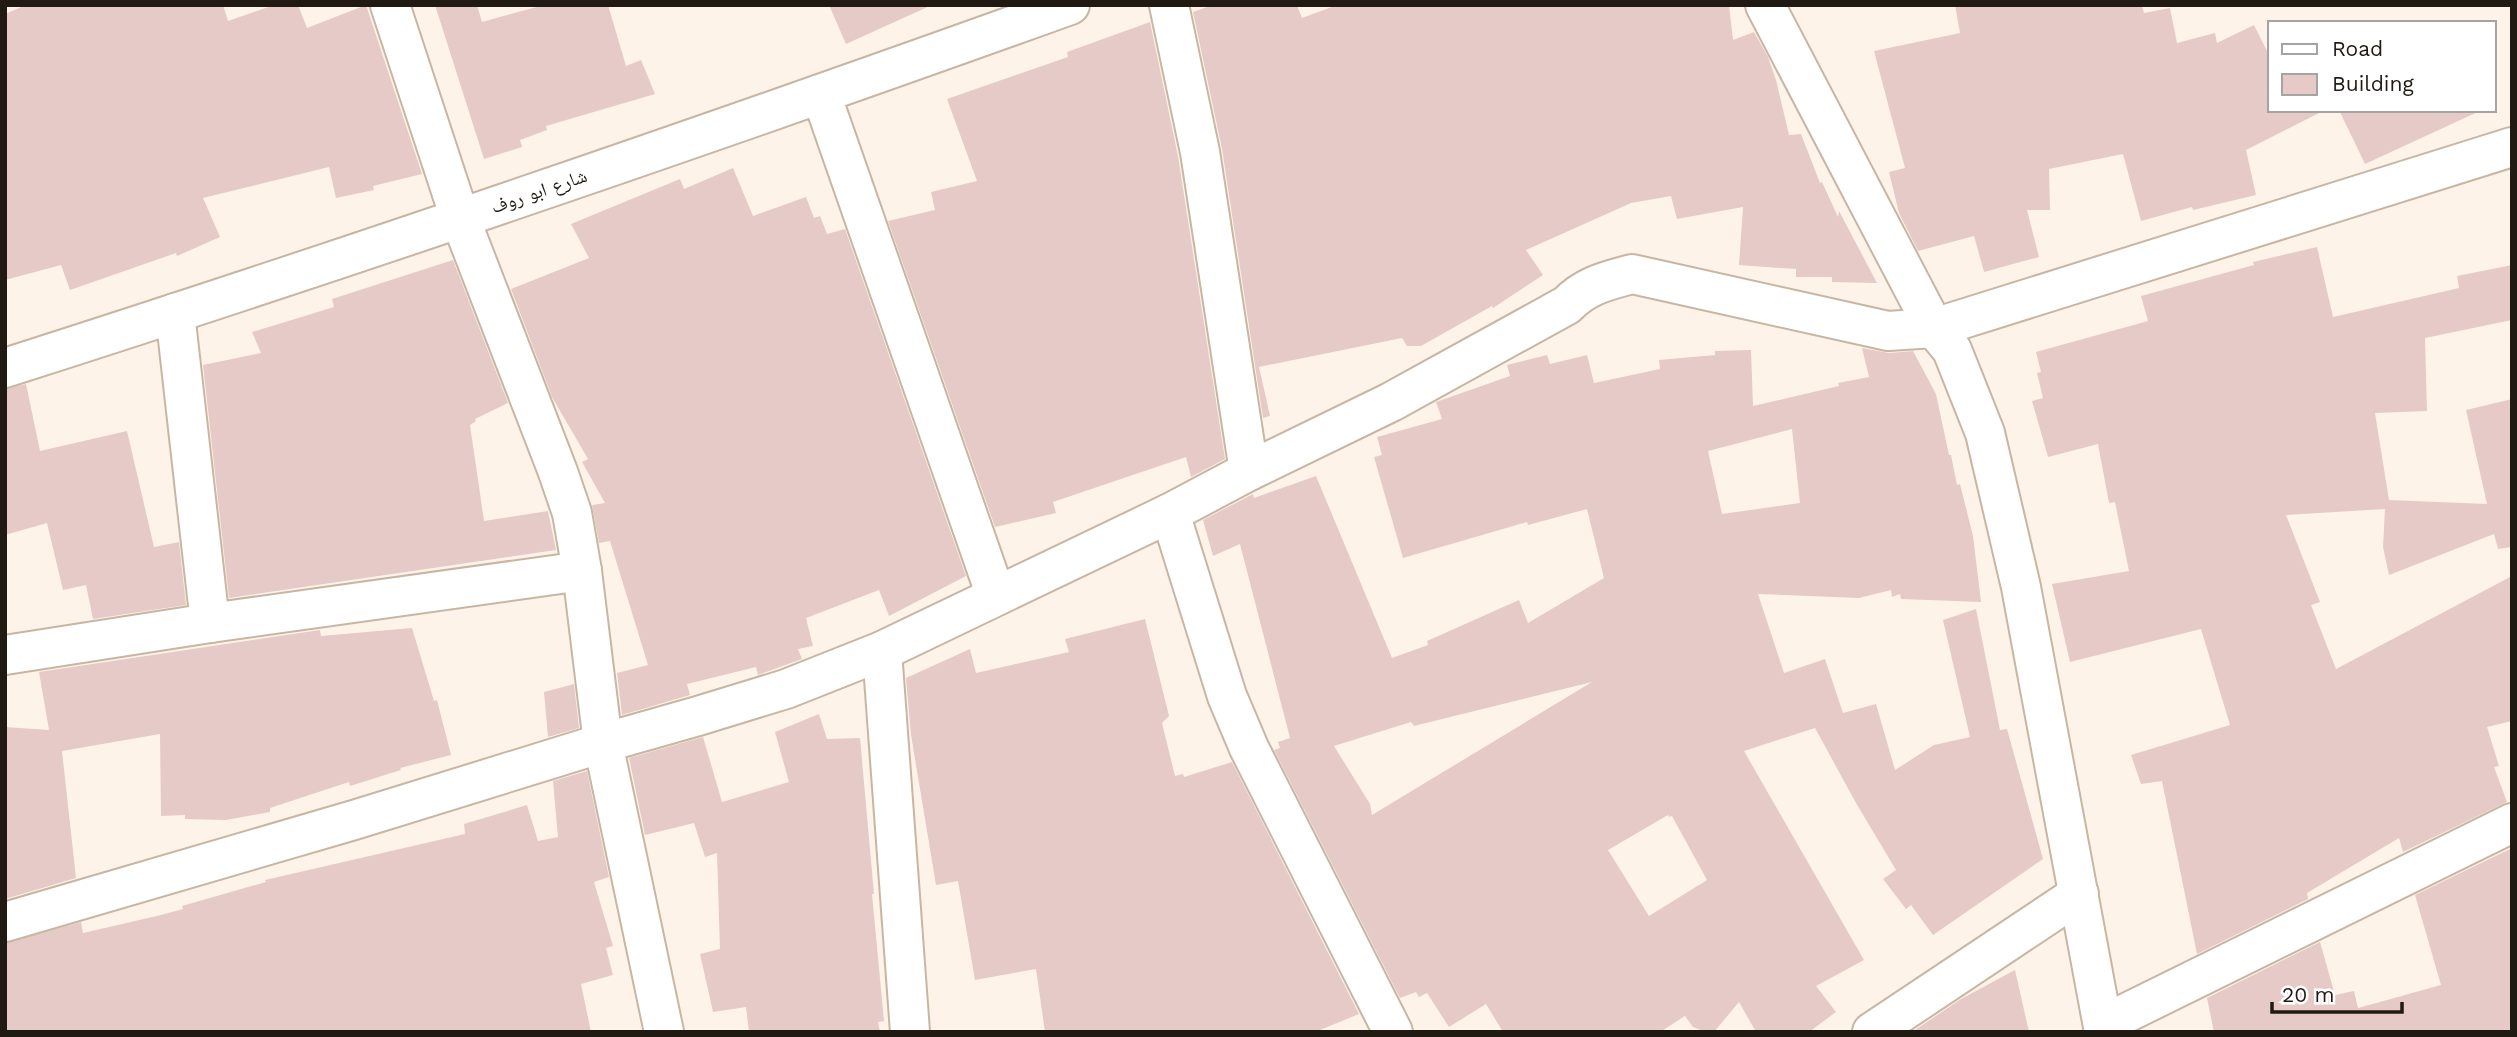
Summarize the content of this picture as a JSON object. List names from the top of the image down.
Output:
{
  "streets": {
    "street": ["شارع ابو روف"]
  },
  "legend": ["Road", "Building"],
  "scale_bar": "20 m"
}
